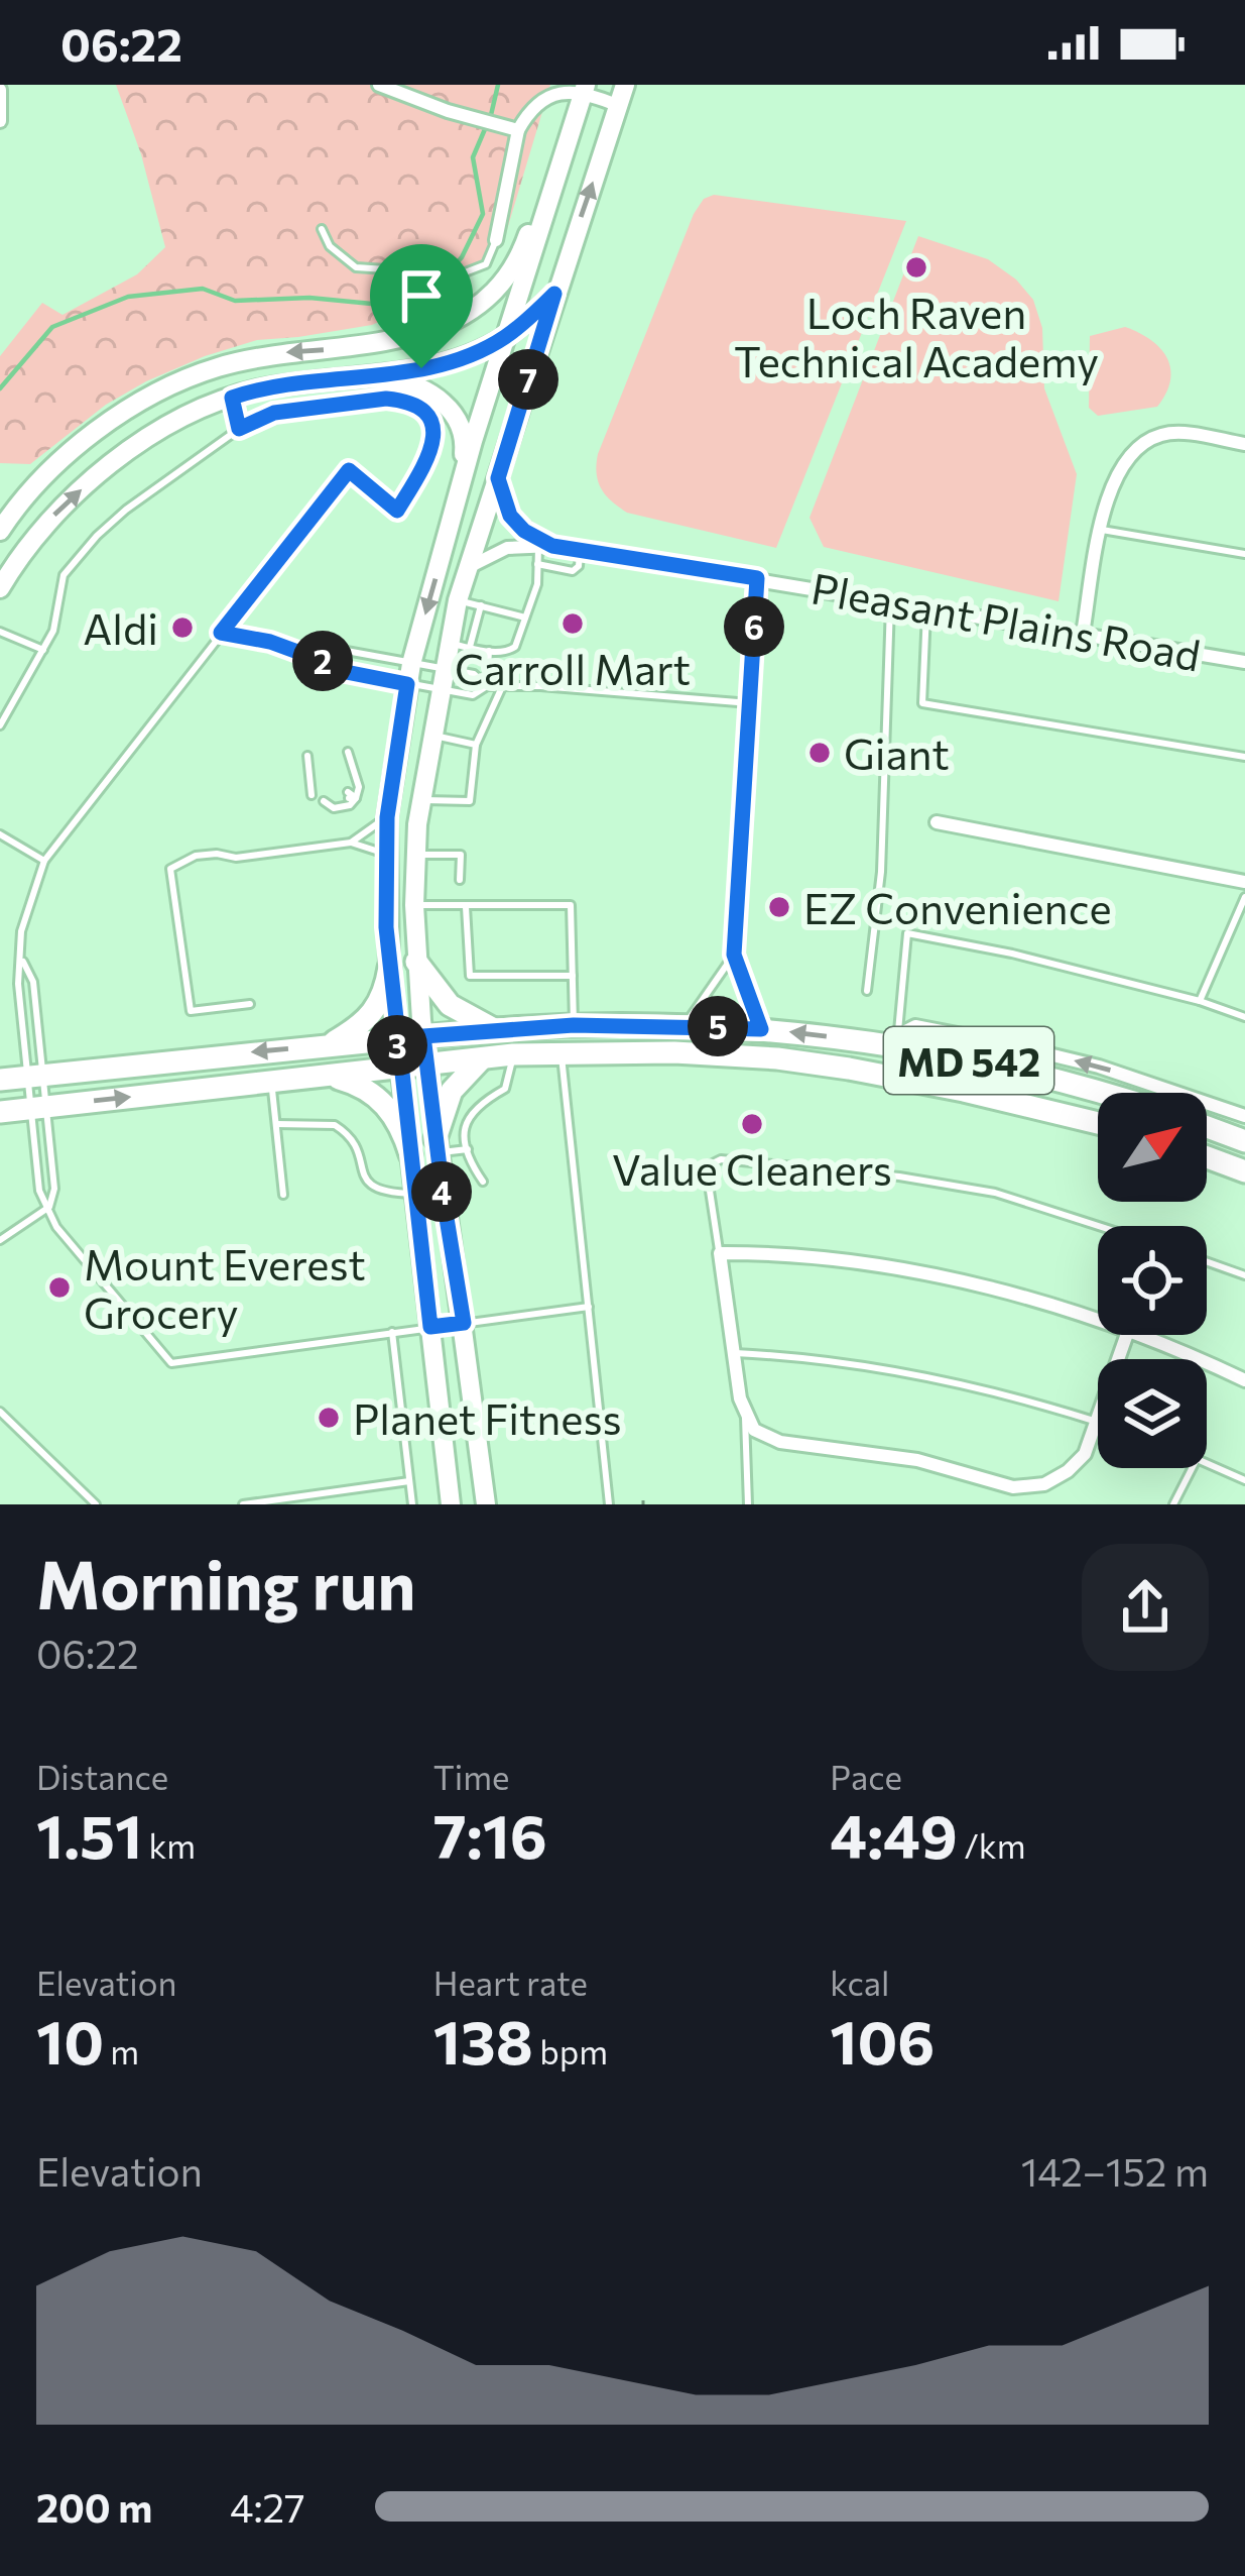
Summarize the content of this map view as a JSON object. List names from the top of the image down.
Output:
{
  "streets": {
    "main road": ["MD 542"],
    "street": ["Pleasant Plains Road"]
  },
  "places": [
    "Loch Raven Technical Academy",
    "Carroll Mart",
    "Aldi",
    "Giant",
    "EZ Convenience",
    "Value Cleaners",
    "Mount Everest Grocery",
    "Planet Fitness"
  ],
  "north": "top right",
  "page": {
    "status": "06:22",
    "pins": [
      "7",
      "6",
      "2",
      "5",
      "3",
      "4"
    ],
    "heading": ["Morning run", "06:22"],
    "stats": [
      ["Distance", "1.51 km"],
      ["Time", "7:16"],
      ["Pace", "4:49 /km"],
      ["Elevation", "10 m"],
      ["Heart rate", "138 bpm"],
      ["kcal", "106"]
    ],
    "chart": ["Elevation", "142–152 m"],
    "list": [
      {
        "name": "200 m",
        "note": "4:27"
      }
    ]
  }
}
